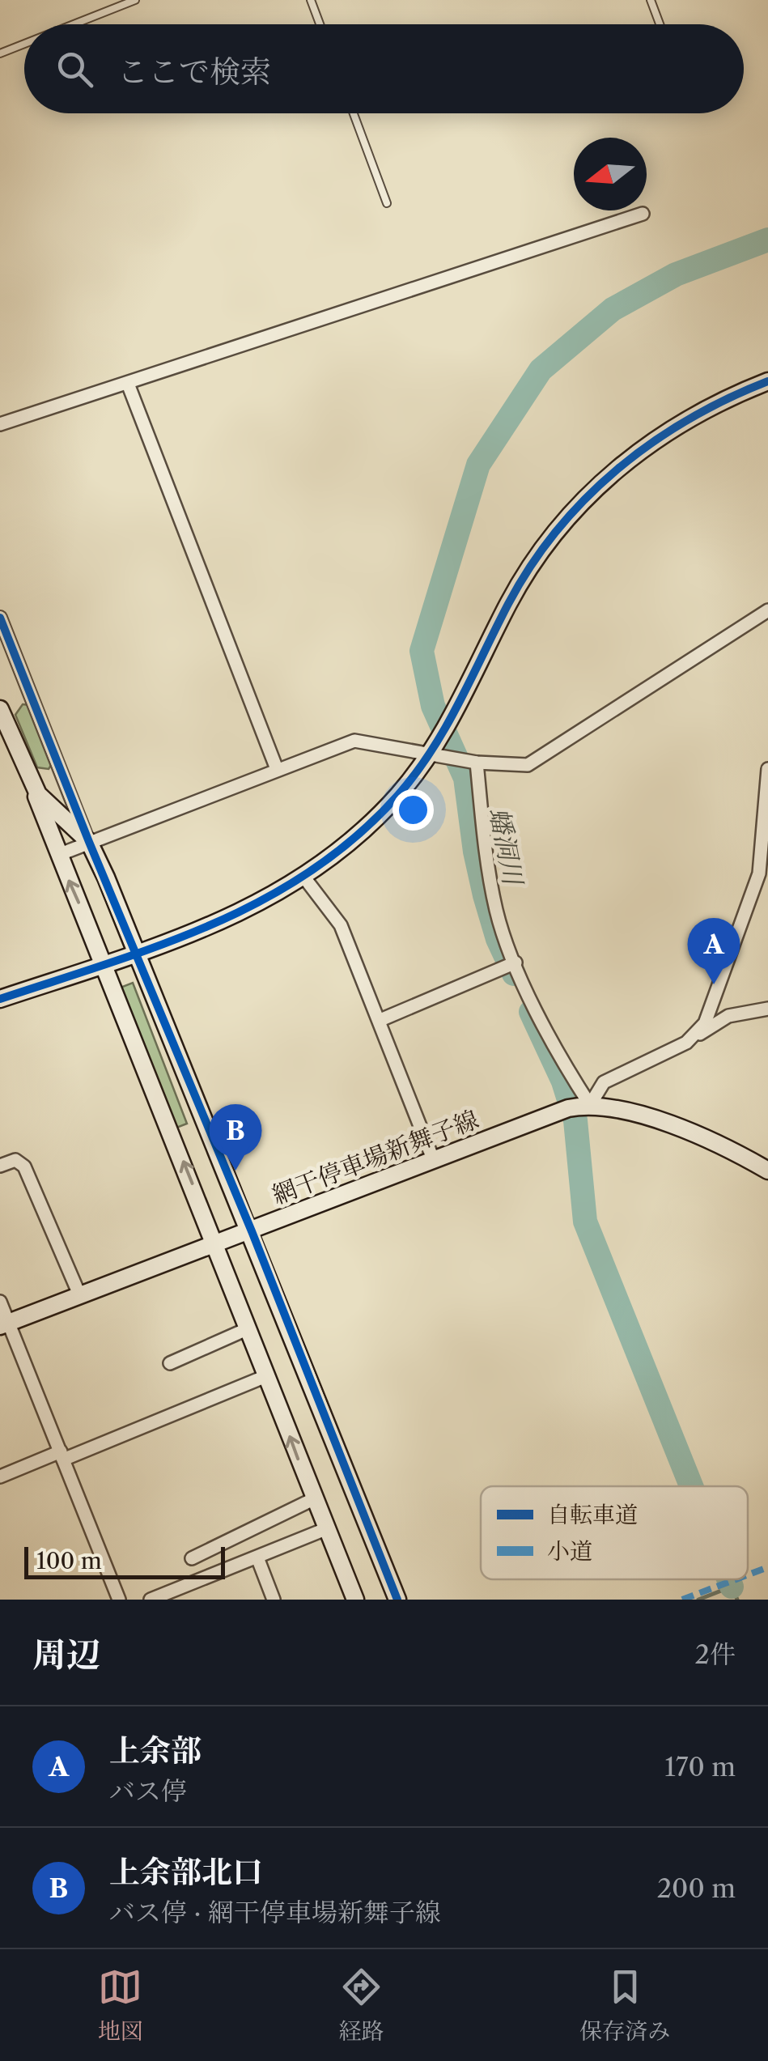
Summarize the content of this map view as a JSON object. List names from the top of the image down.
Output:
{
  "streets": {
    "street": ["網干停車場新舞子線"]
  },
  "water": ["蟠洞川"],
  "legend": ["自転車道", "小道"],
  "scale_bar": "100 m",
  "north": "left",
  "page": {
    "search": "ここで検索",
    "pins": ["A", "B"],
    "scale": "100 m",
    "heading": ["周辺", "2件"],
    "list": [
      {
        "mark": "A",
        "name": "上余部",
        "note": "バス停",
        "value": "170 m"
      },
      {
        "mark": "B",
        "name": "上余部北口",
        "note": "バス停 · 網干停車場新舞子線",
        "value": "200 m"
      }
    ],
    "nav": ["地図", "経路", "保存済み"]
  }
}
